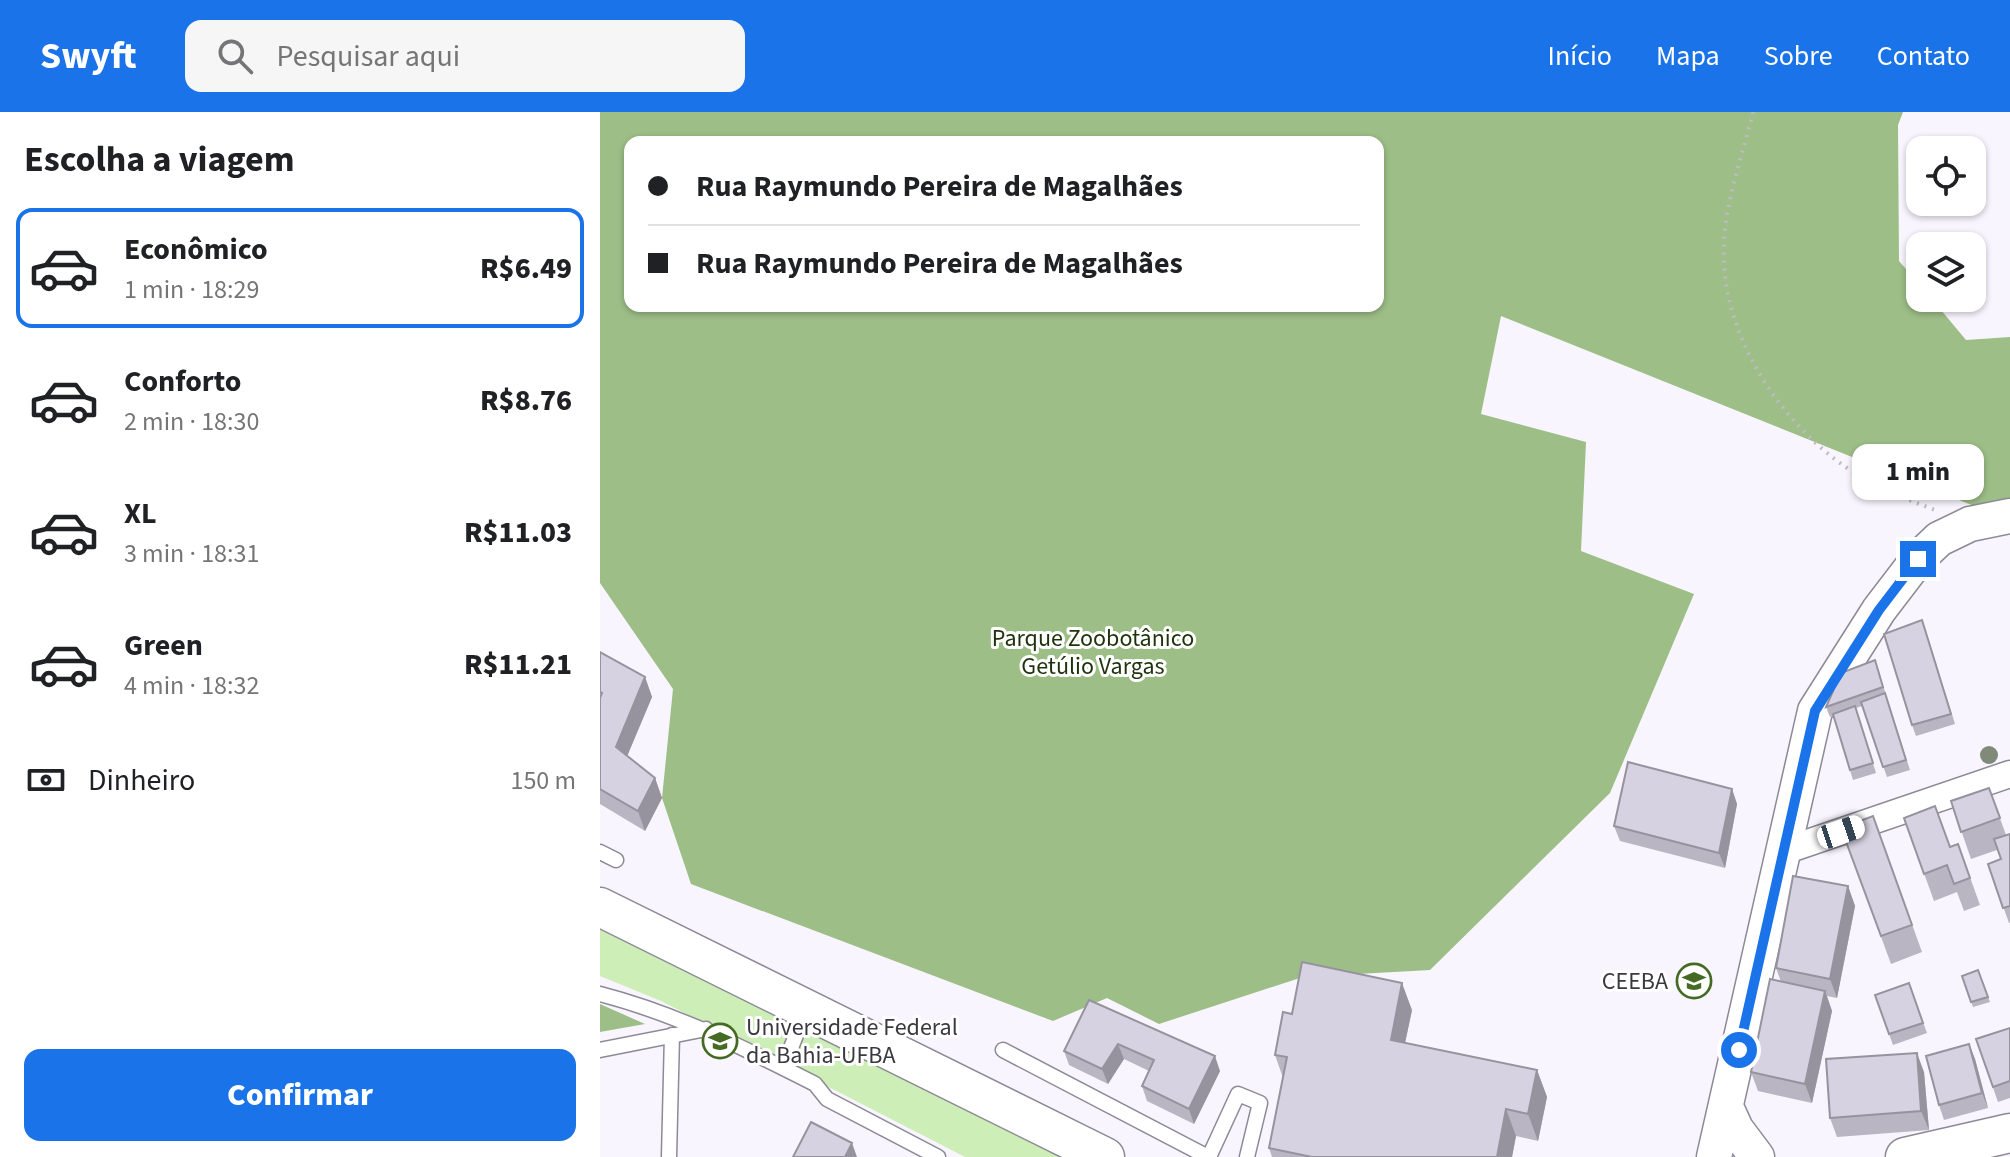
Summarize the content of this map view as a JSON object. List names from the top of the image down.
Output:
{
  "parks": ["Parque Zoobotânico Getúlio Vargas"],
  "places": {
    "school or university": ["CEEBA", "Universidade Federal da Bahia-UFBA"]
  },
  "page": {
    "header": "Swyft",
    "search": "Pesquisar aqui",
    "nav": [
      "Início",
      "Mapa",
      "Sobre",
      "Contato"
    ],
    "heading": "Escolha a viagem",
    "banner": ["Rua Raymundo Pereira de Magalhães", "Rua Raymundo Pereira de Magalhães"],
    "list": [
      {
        "name": "Econômico",
        "note": "1 min · 18:29",
        "value": "R$6.49"
      },
      {
        "name": "Conforto",
        "note": "2 min · 18:30",
        "value": "R$8.76"
      },
      {
        "name": "XL",
        "note": "3 min · 18:31",
        "value": "R$11.03"
      },
      {
        "name": "Green",
        "note": "4 min · 18:32",
        "value": "R$11.21"
      }
    ],
    "bubble": "1 min",
    "pay": ["Dinheiro", "150 m"],
    "buttons": "Confirmar"
  }
}
